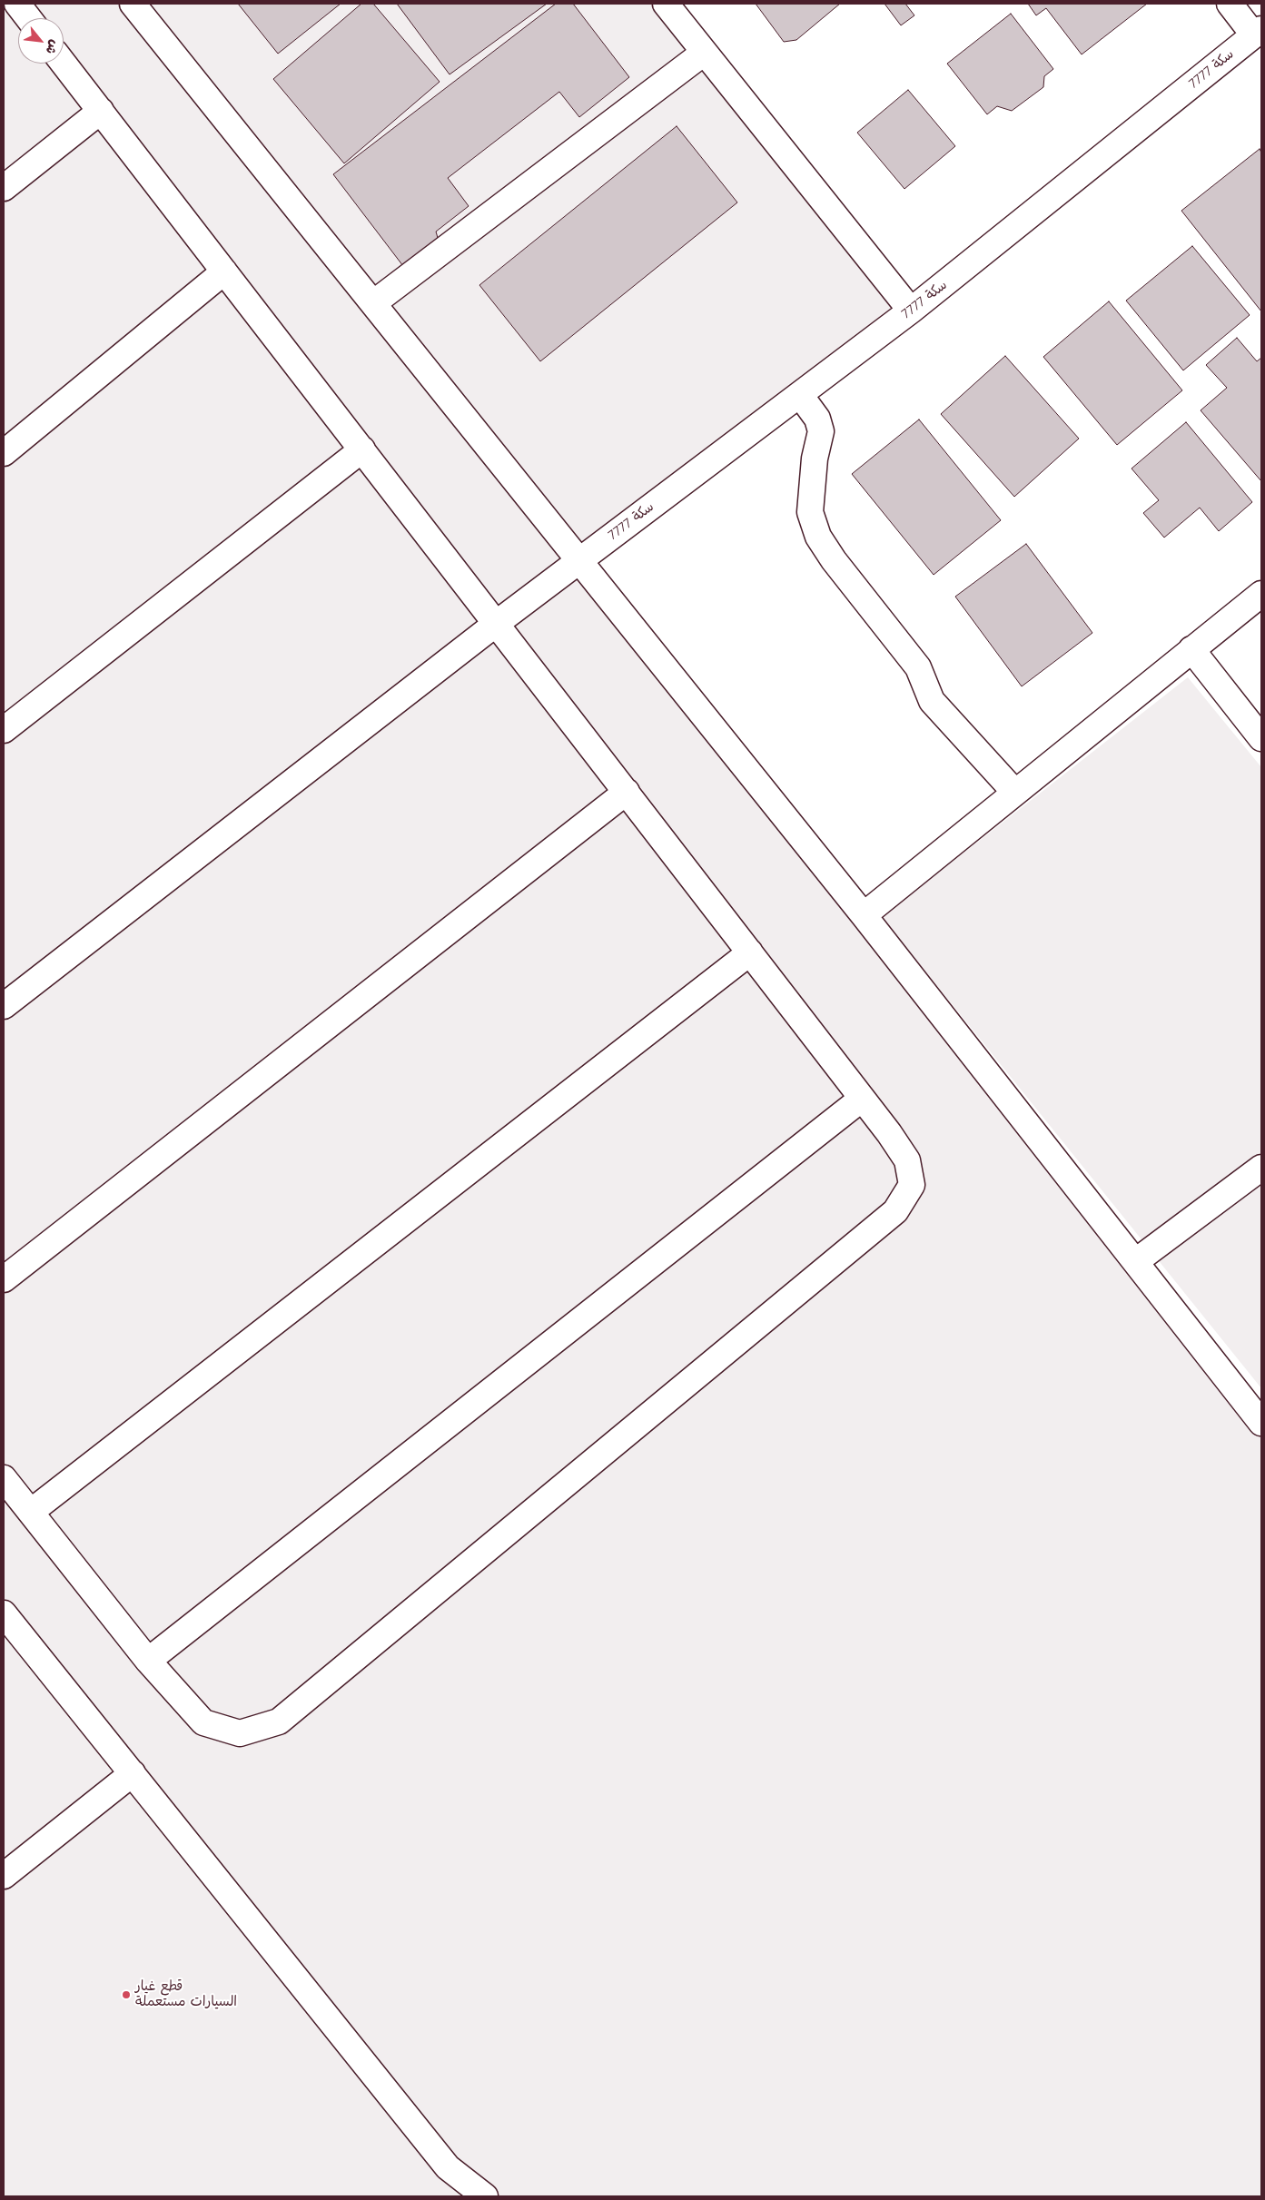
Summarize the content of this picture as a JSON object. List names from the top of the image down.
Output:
{
  "streets": {
    "street": ["سكة 7777"]
  },
  "places": ["قطع غيار السيارات مستعملة"],
  "north": "bottom right"
}
